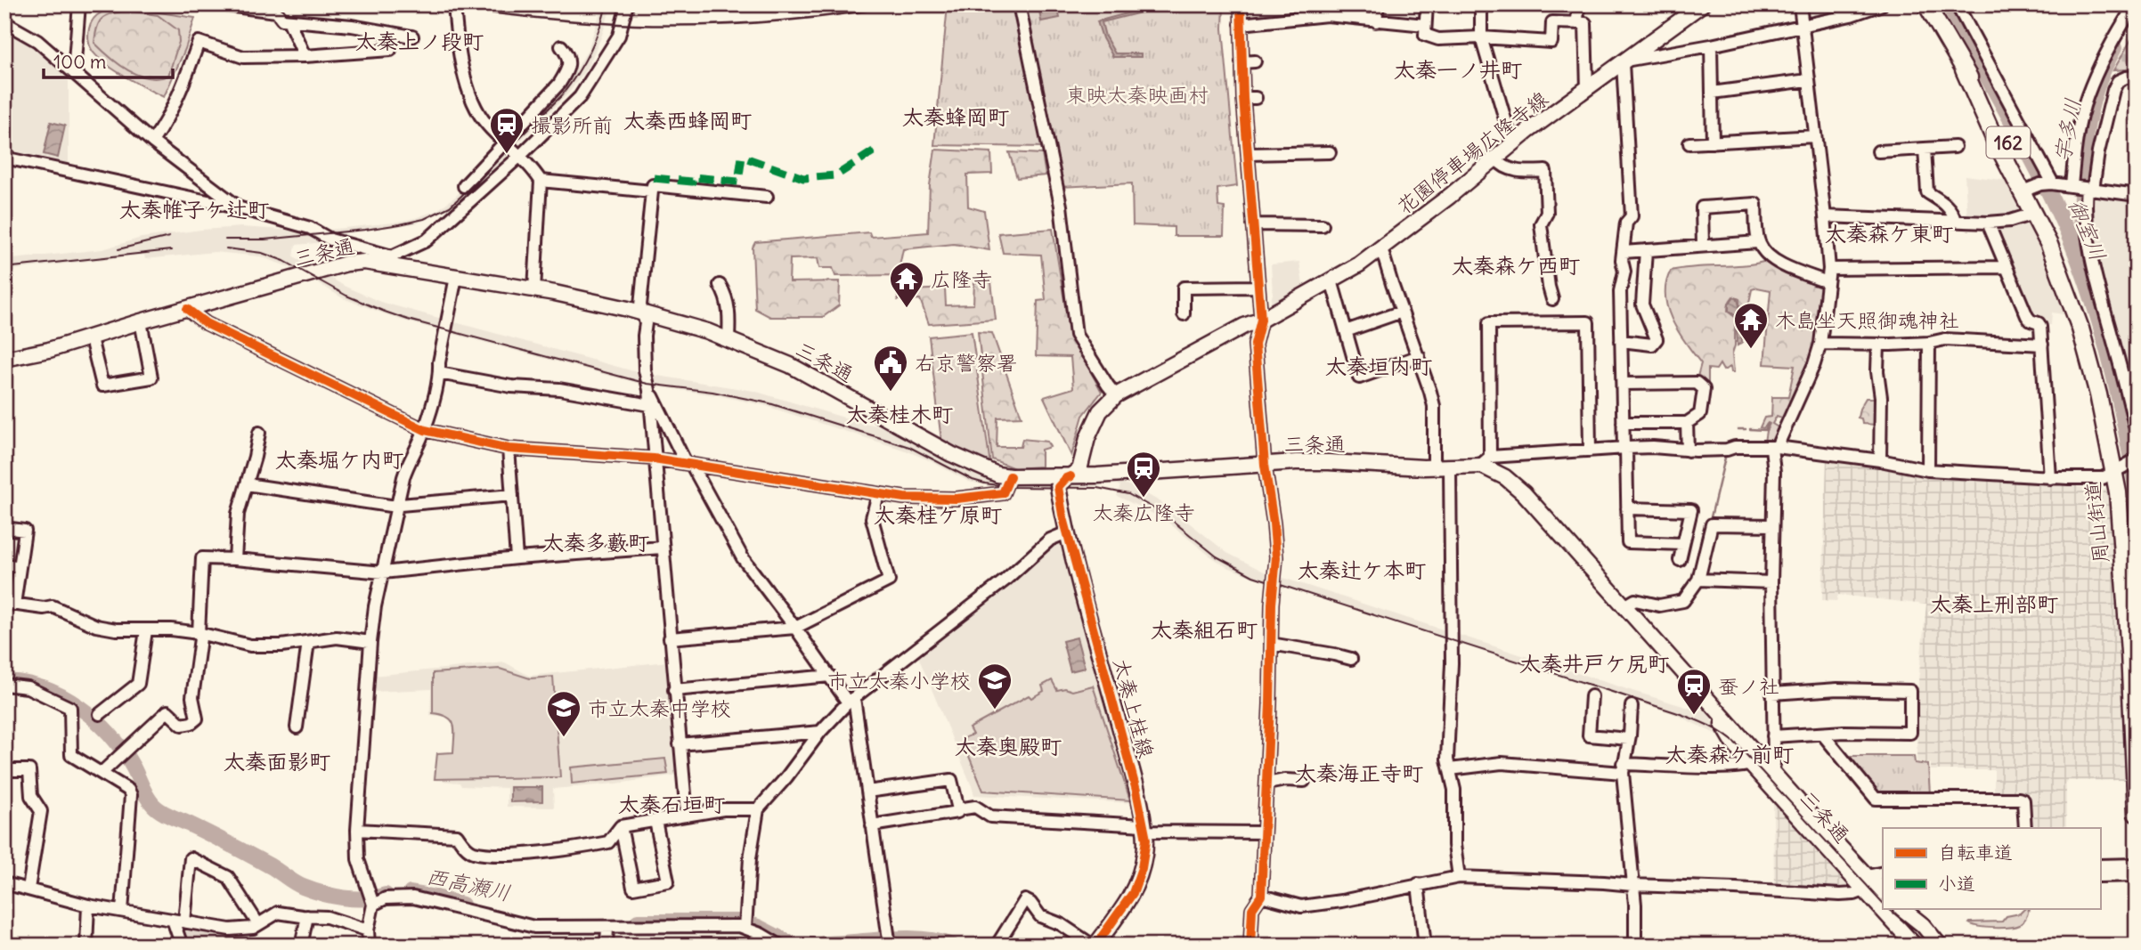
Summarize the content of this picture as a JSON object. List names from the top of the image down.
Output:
{
  "streets": {
    "highway": ["162", "周山街道"],
    "main road": ["花園停車場広隆寺線", "三条通", "太秦上桂線"]
  },
  "crossings": [
    ["花園停車場広隆寺線", "三条通"],
    ["花園停車場広隆寺線", "太秦上桂線"],
    ["三条通", "太秦上桂線"]
  ],
  "districts": [
    "太秦上ノ段町",
    "太秦一ノ井町",
    "太秦蜂岡町",
    "太秦西蜂岡町",
    "太秦帷子ケ辻町",
    "太秦森ケ東町",
    "太秦森ケ西町",
    "太秦垣内町",
    "太秦桂木町",
    "太秦堀ケ内町",
    "太秦桂ケ原町",
    "太秦多藪町",
    "太秦辻ケ本町",
    "太秦上刑部町",
    "太秦組石町",
    "太秦井戸ケ尻町",
    "太秦奥殿町",
    "太秦森ケ前町",
    "太秦面影町",
    "太秦海正寺町",
    "太秦石垣町"
  ],
  "water": ["宇多川", "御室川", "西高瀬川"],
  "parks": ["東映太秦映画村"],
  "places": {
    "station": ["撮影所前", "太秦広隆寺", "蚕ノ社"],
    "temple": ["広隆寺", "木島坐天照御魂神社"],
    "public building": ["右京警察署"],
    "school or university": ["市立太秦小学校", "市立太秦中学校"]
  },
  "legend": ["自転車道", "小道"],
  "scale_bar": "100 m"
}
